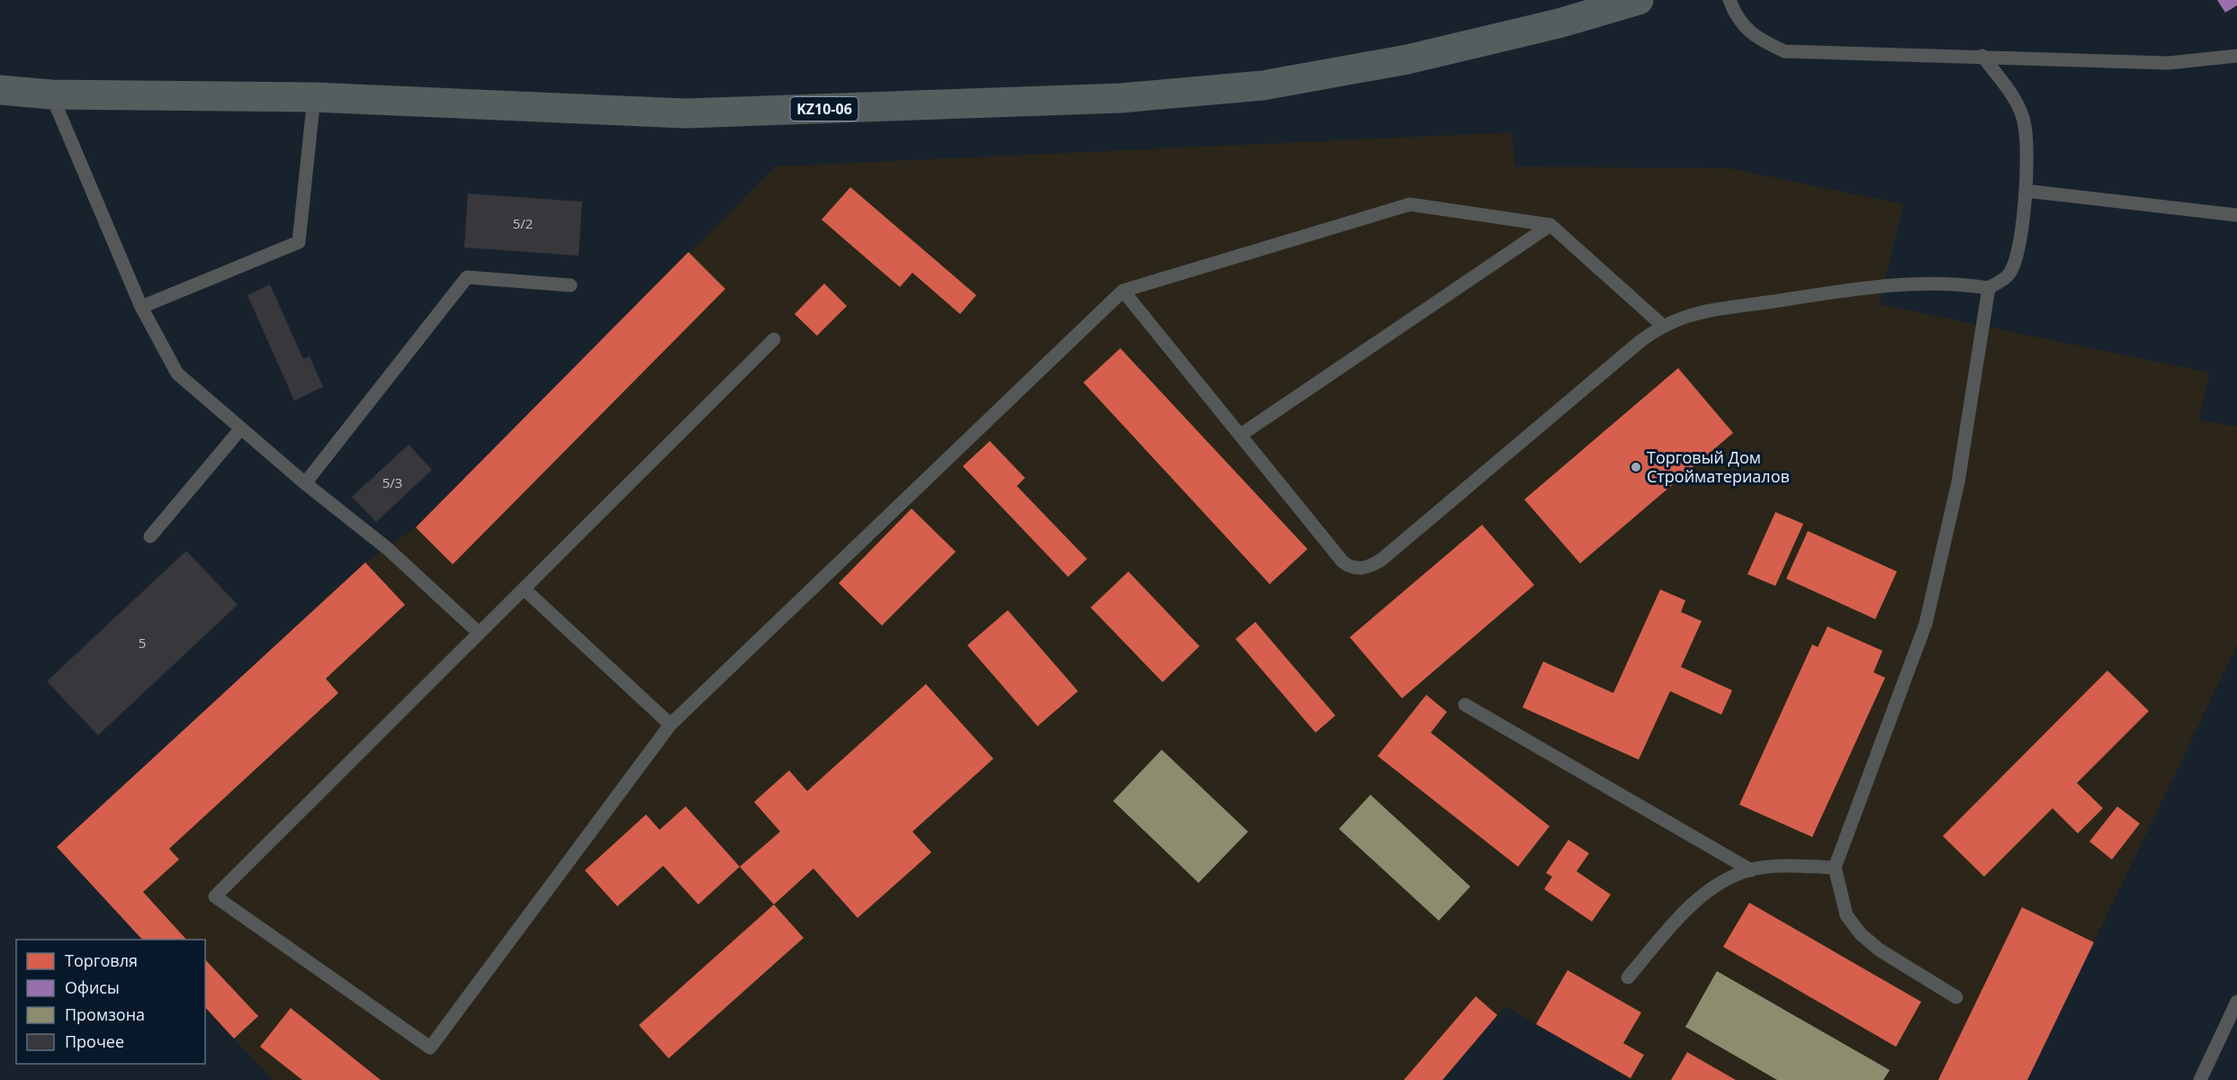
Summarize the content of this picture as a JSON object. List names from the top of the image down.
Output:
{
  "streets": {
    "highway": ["KZ10-06"]
  },
  "places": ["Торговый Дом Стройматериалов"],
  "house_numbers": ["5/2", "5/3", "5"],
  "legend": [
    "Торговля",
    "Офисы",
    "Промзона",
    "Прочее"
  ]
}
